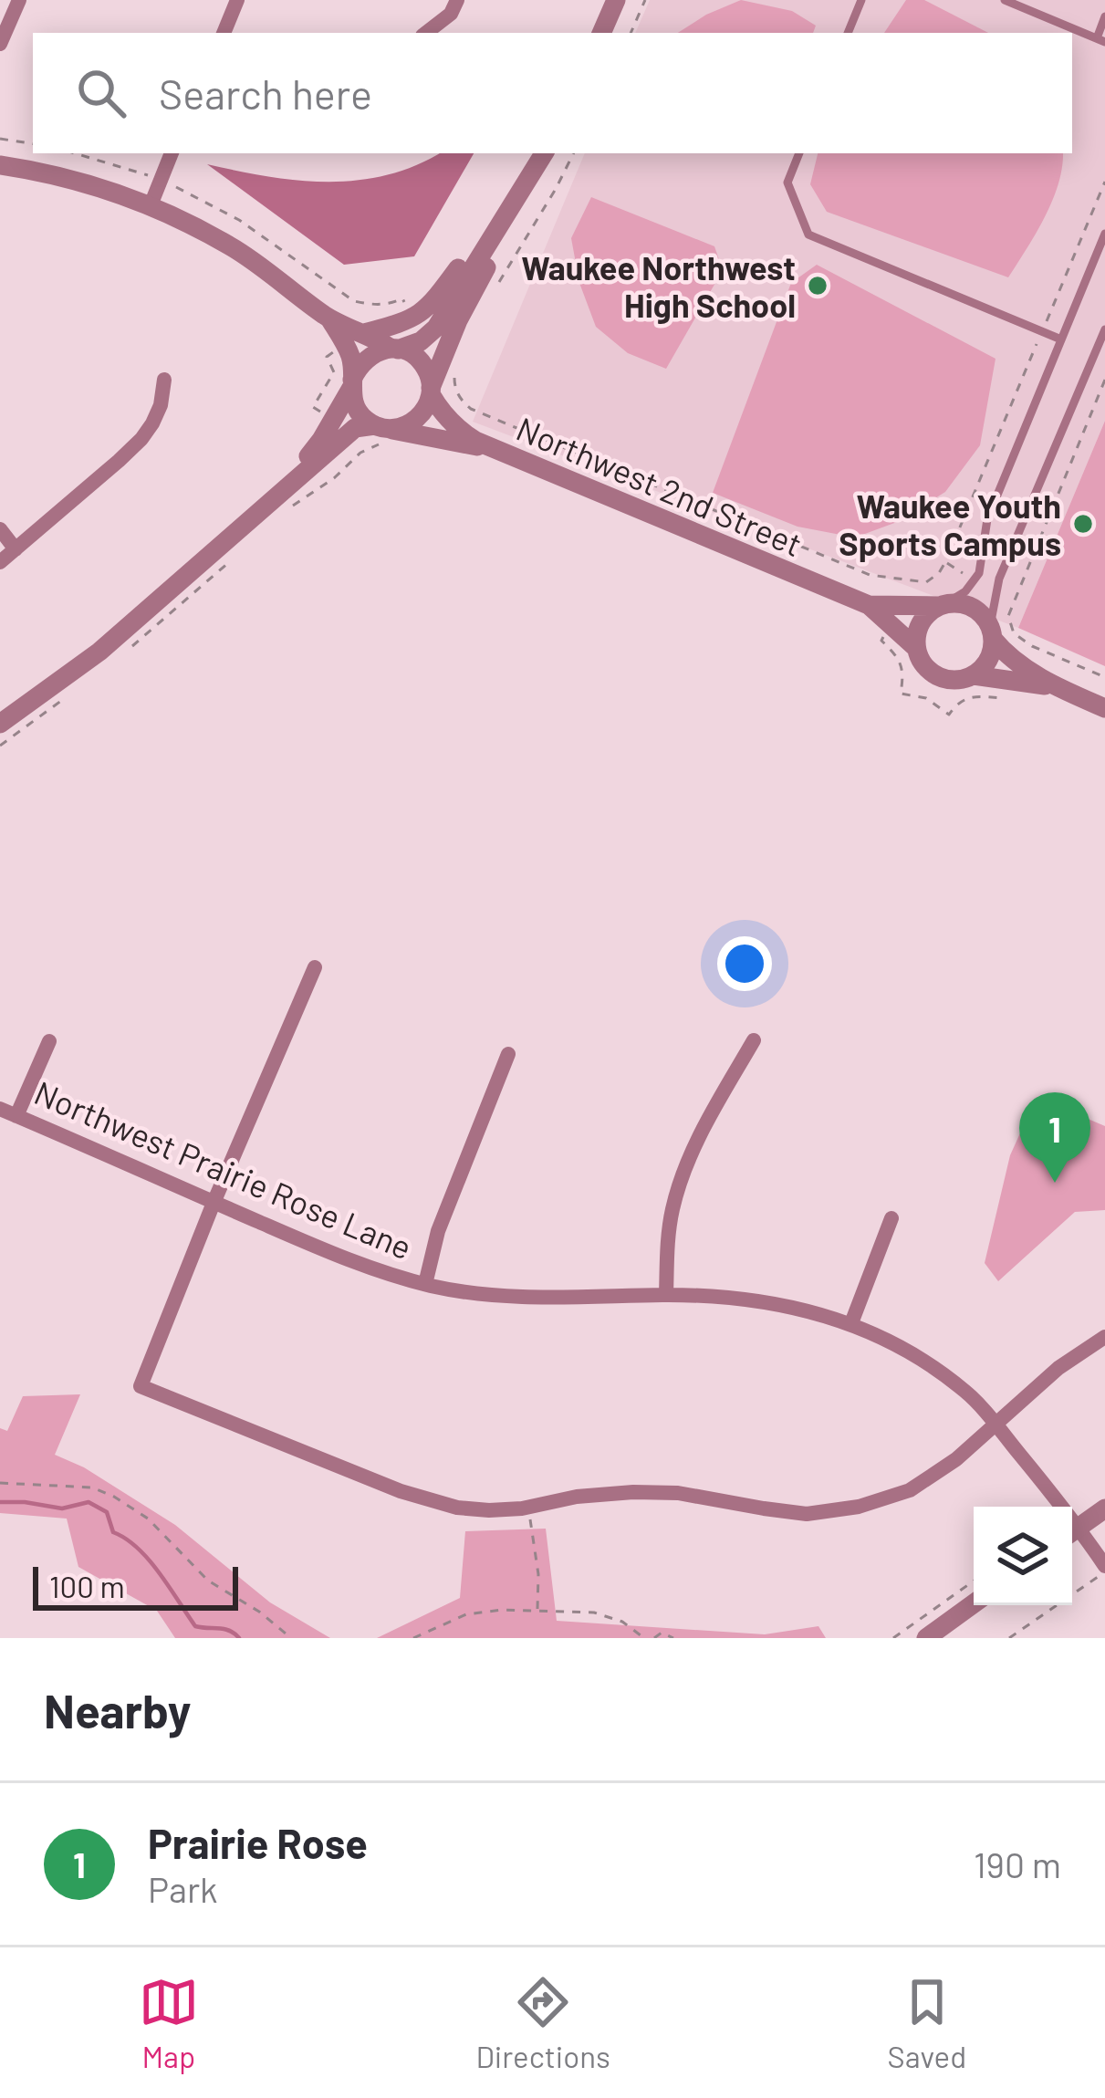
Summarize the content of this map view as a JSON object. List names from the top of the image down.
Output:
{
  "streets": {
    "street": ["Northwest 2nd Street", "Northwest Prairie Rose Lane"]
  },
  "places": ["Waukee Northwest High School", "Waukee Youth Sports Campus"],
  "scale_bar": "100 m",
  "page": {
    "search": "Search here",
    "pins": "1",
    "scale": "100 m",
    "heading": "Nearby",
    "list": [
      {
        "mark": "1",
        "name": "Prairie Rose",
        "note": "Park",
        "value": "190 m"
      }
    ],
    "nav": ["Map", "Directions", "Saved"]
  }
}
